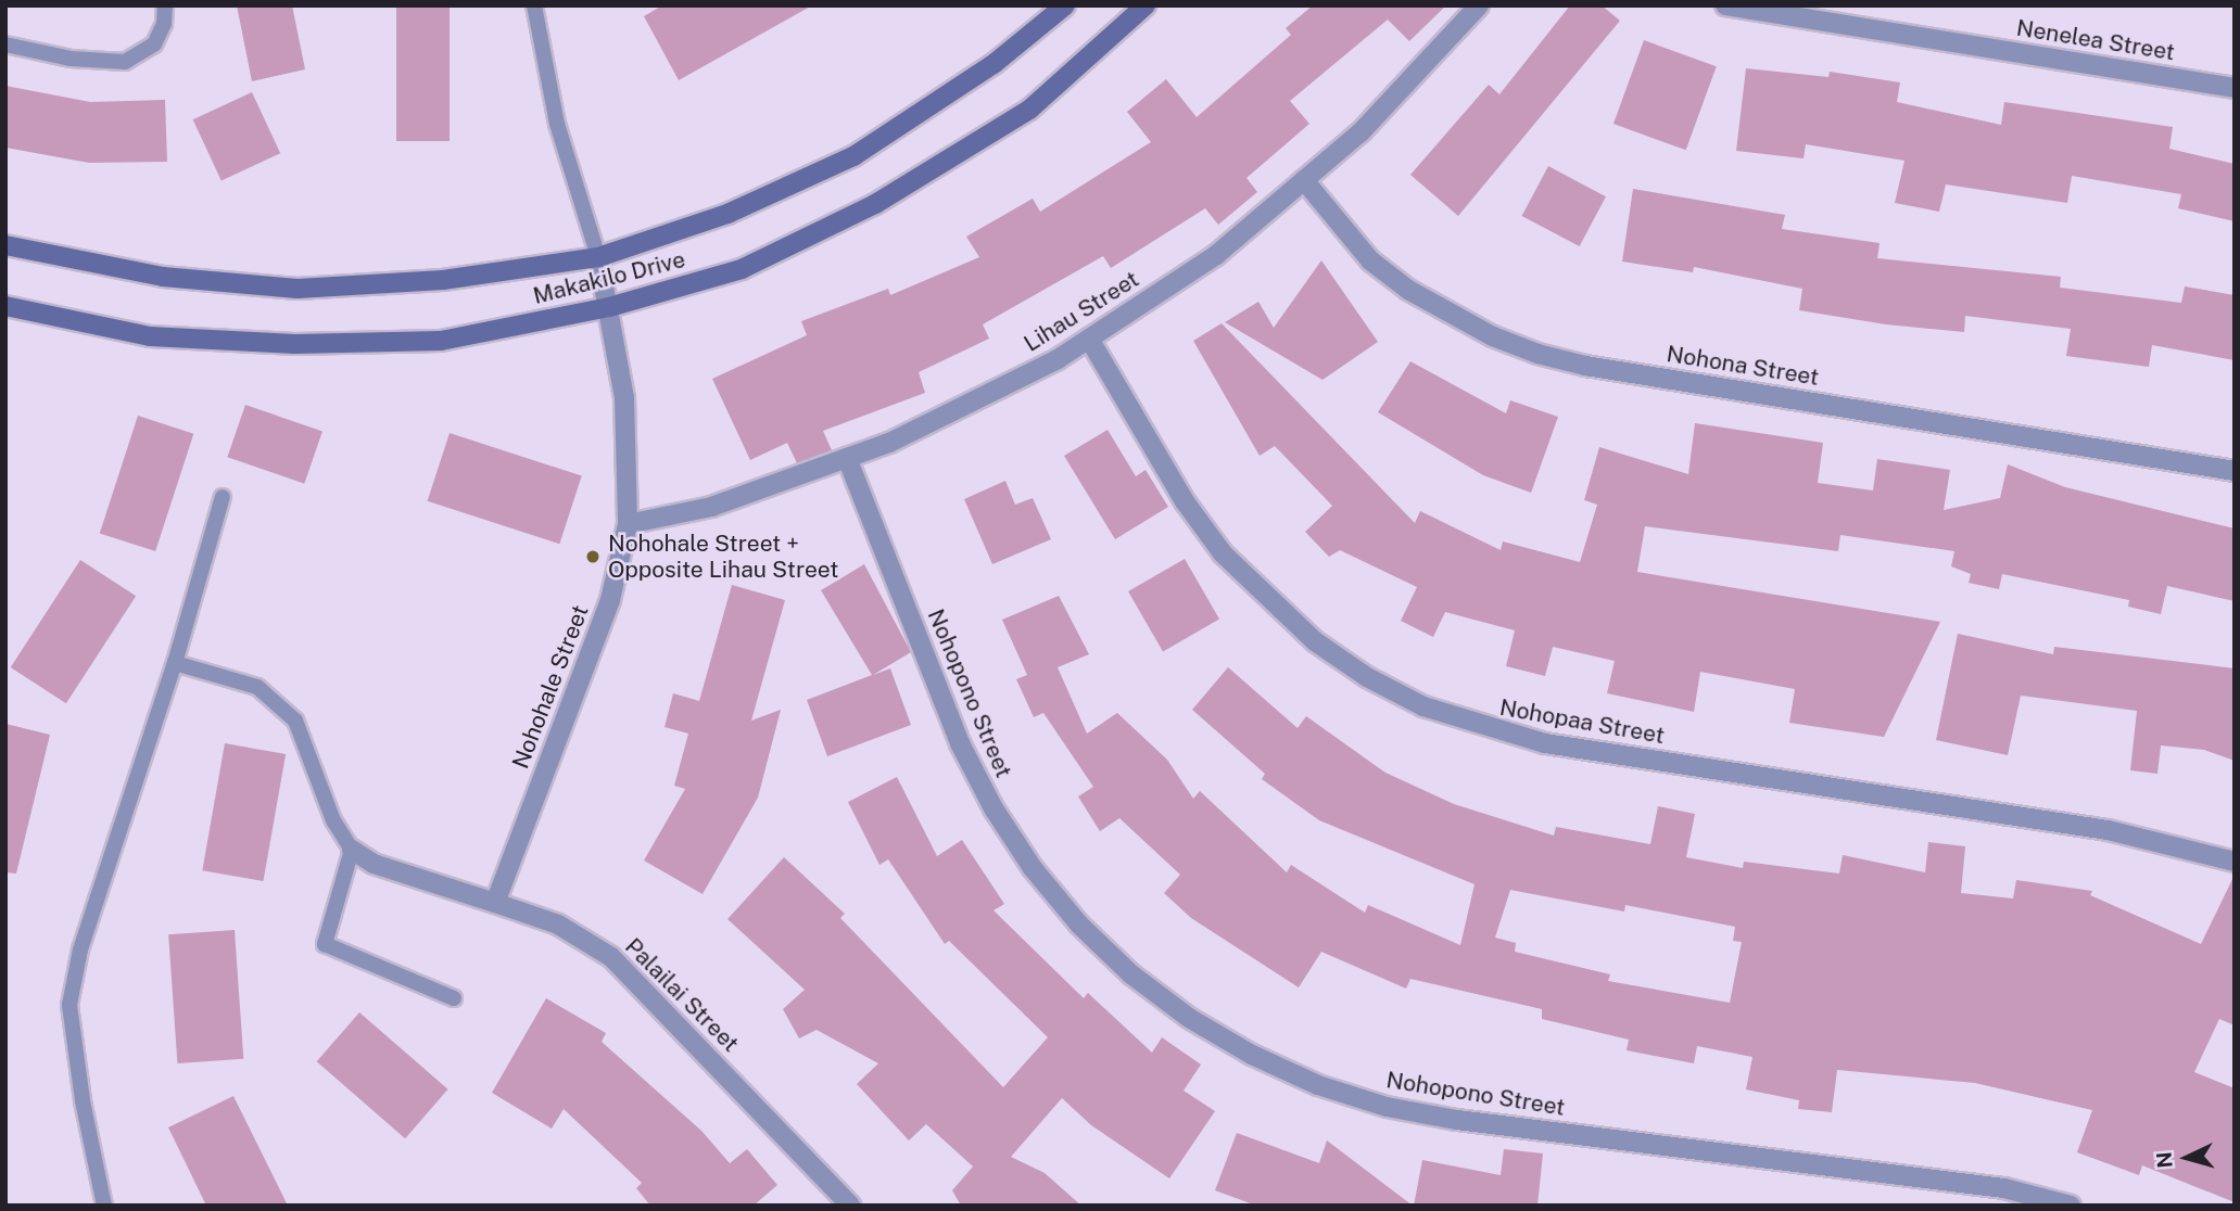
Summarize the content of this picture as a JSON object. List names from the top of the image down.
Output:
{
  "streets": {
    "main road": ["Makakilo Drive"],
    "street": [
      "Nenelea Street",
      "Lihau Street",
      "Nohona Street",
      "Nohohale Street",
      "Nohopono Street",
      "Nohopaa Street",
      "Palailai Street"
    ]
  },
  "crossings": [
    ["Makakilo Drive", "Nohohale Street"],
    ["Lihau Street", "Nohona Street"],
    ["Lihau Street", "Nohohale Street"],
    ["Lihau Street", "Nohopono Street"],
    ["Lihau Street", "Nohopaa Street"],
    ["Nohohale Street", "Palailai Street"]
  ],
  "places": ["Nohohale Street + Opposite Lihau Street"],
  "north": "left"
}
